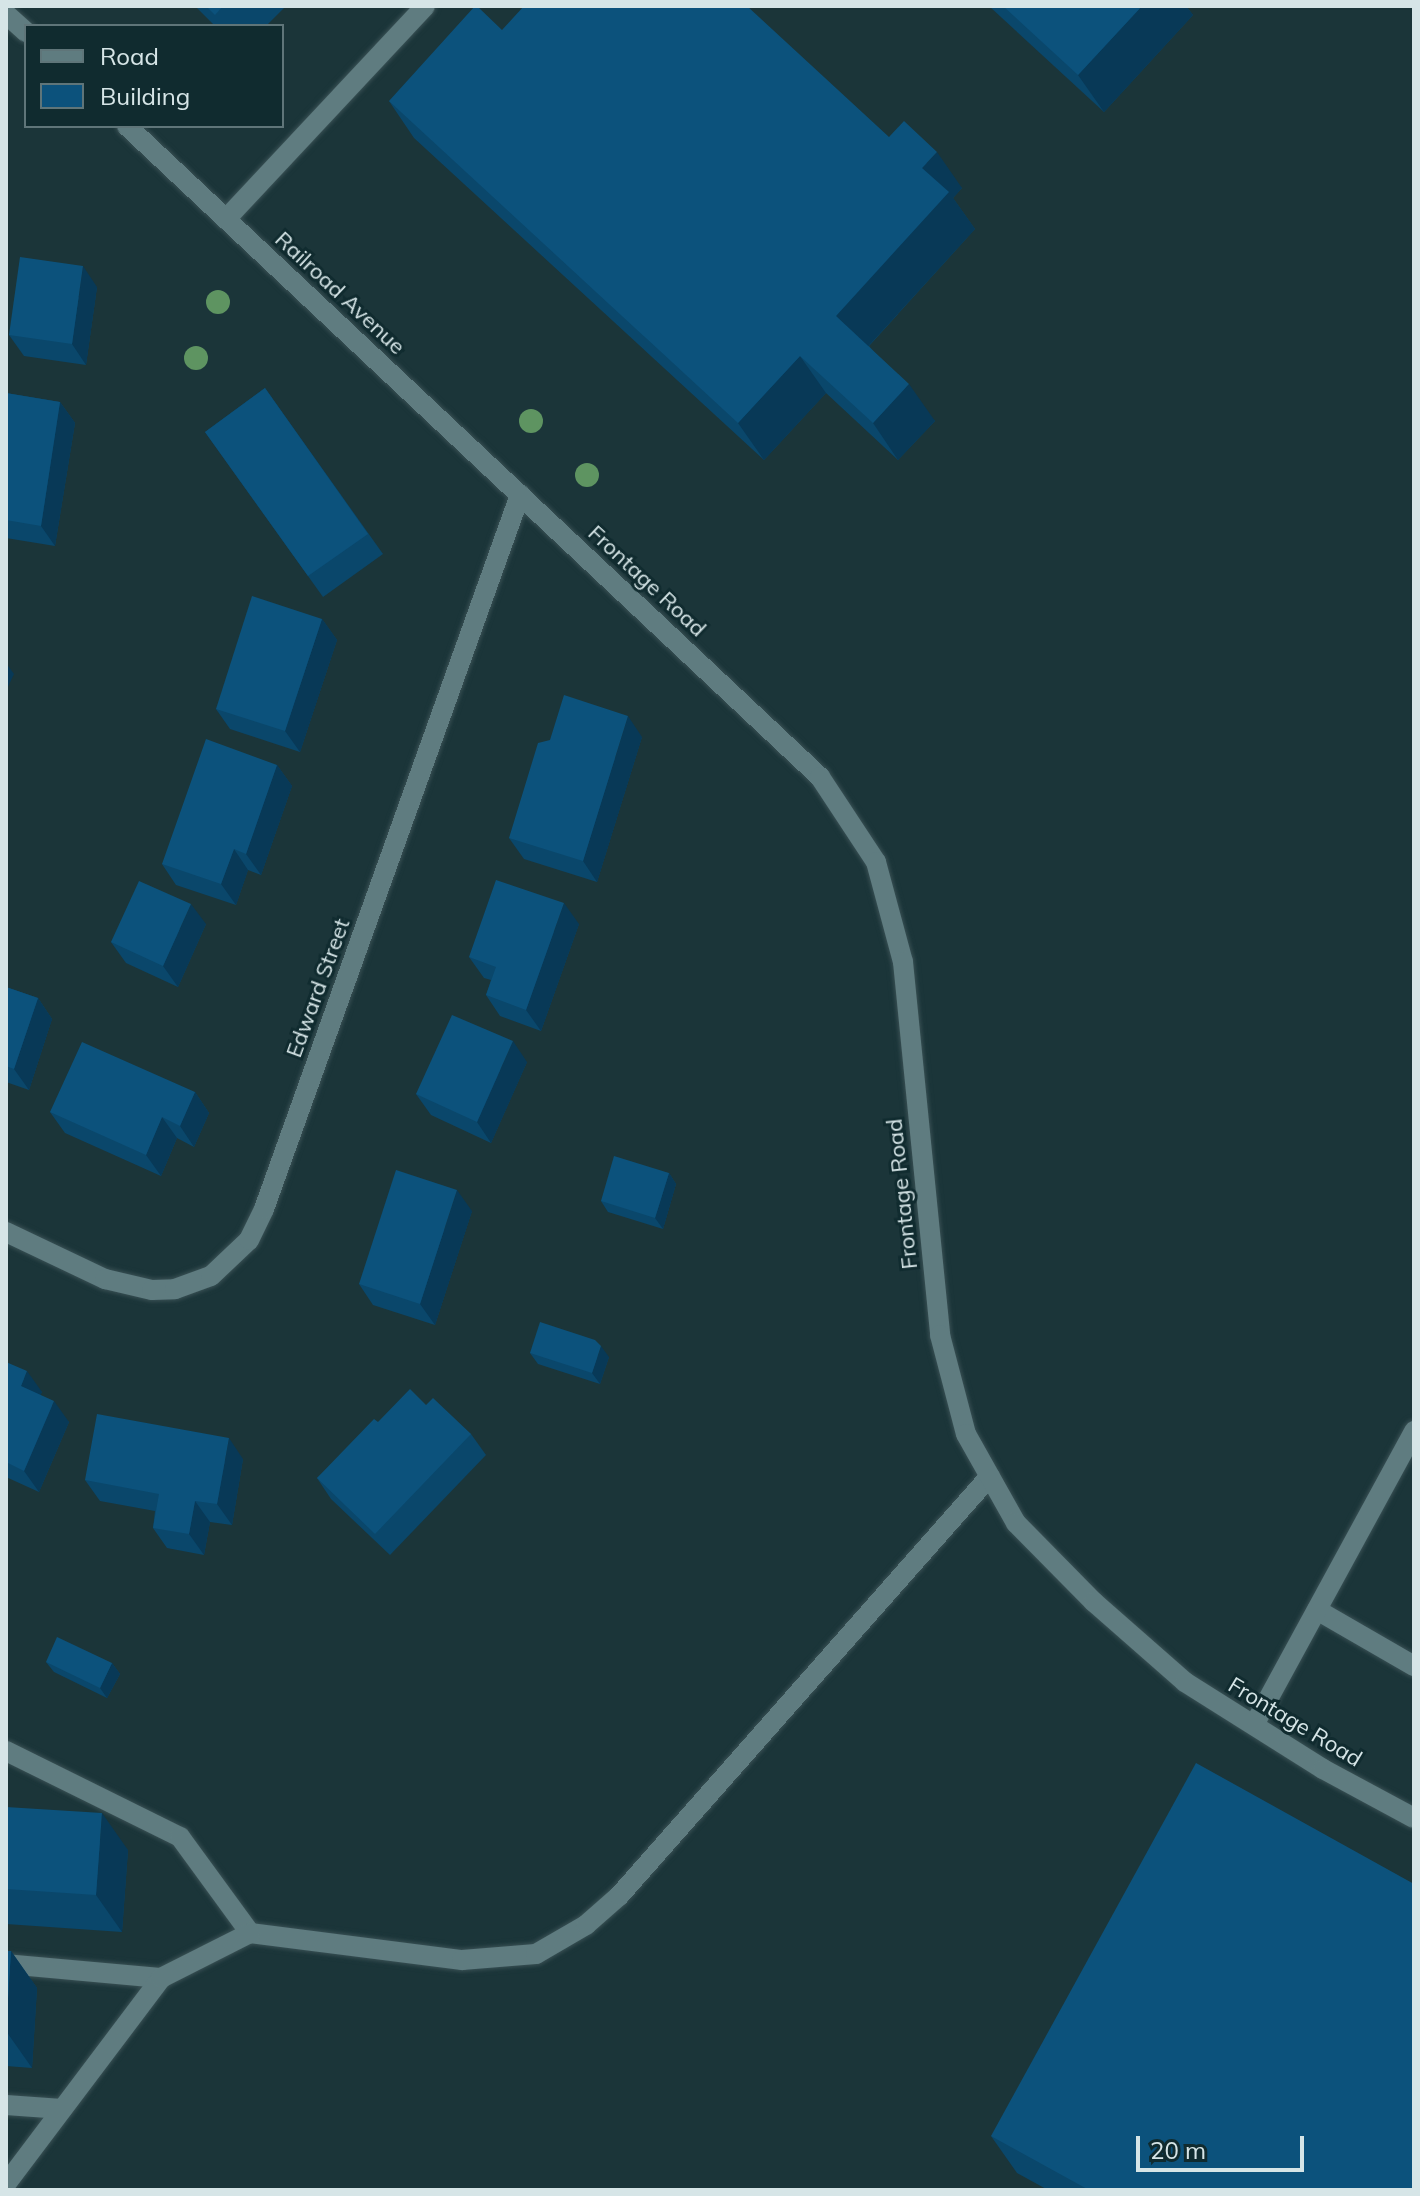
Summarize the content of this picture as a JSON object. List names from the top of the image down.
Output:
{
  "streets": {
    "street": ["Railroad Avenue", "Frontage Road", "Edward Street"]
  },
  "crossings": [
    ["Railroad Avenue", "Frontage Road"],
    ["Railroad Avenue", "Edward Street"],
    ["Frontage Road", "Edward Street"]
  ],
  "legend": ["Road", "Building"],
  "scale_bar": "20 m"
}
